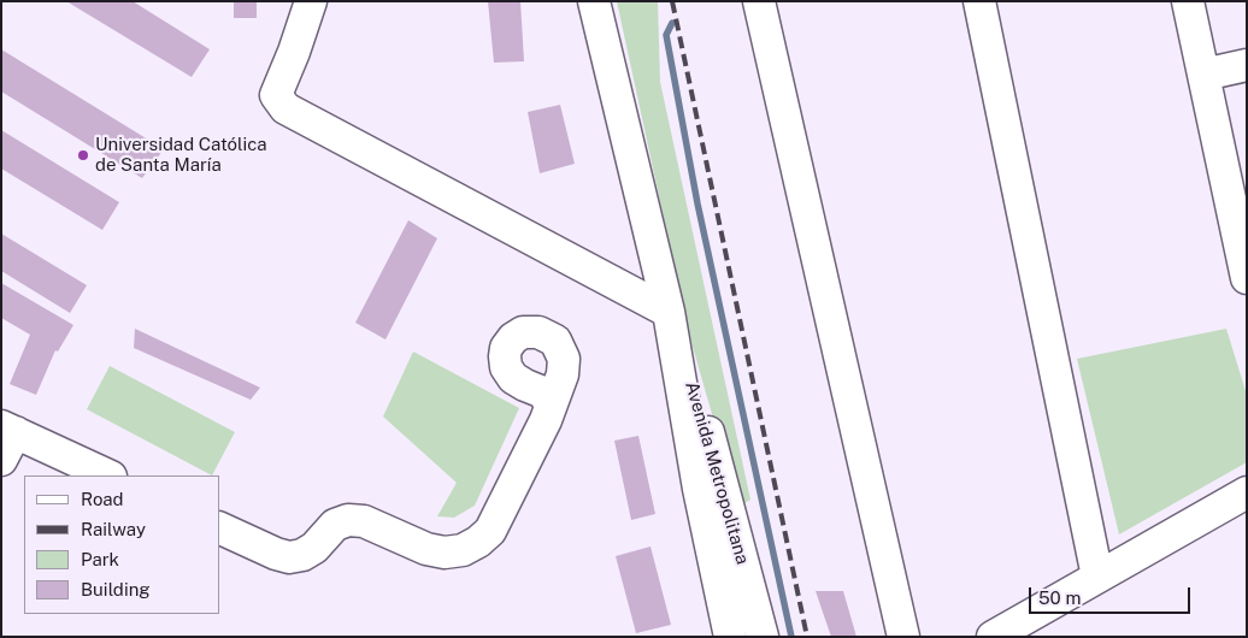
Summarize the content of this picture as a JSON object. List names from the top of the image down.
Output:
{
  "streets": {
    "street": ["Avenida Metropolitana"]
  },
  "places": ["Universidad Católica de Santa María"],
  "legend": [
    "Road",
    "Railway",
    "Park",
    "Building"
  ],
  "scale_bar": "50 m"
}
